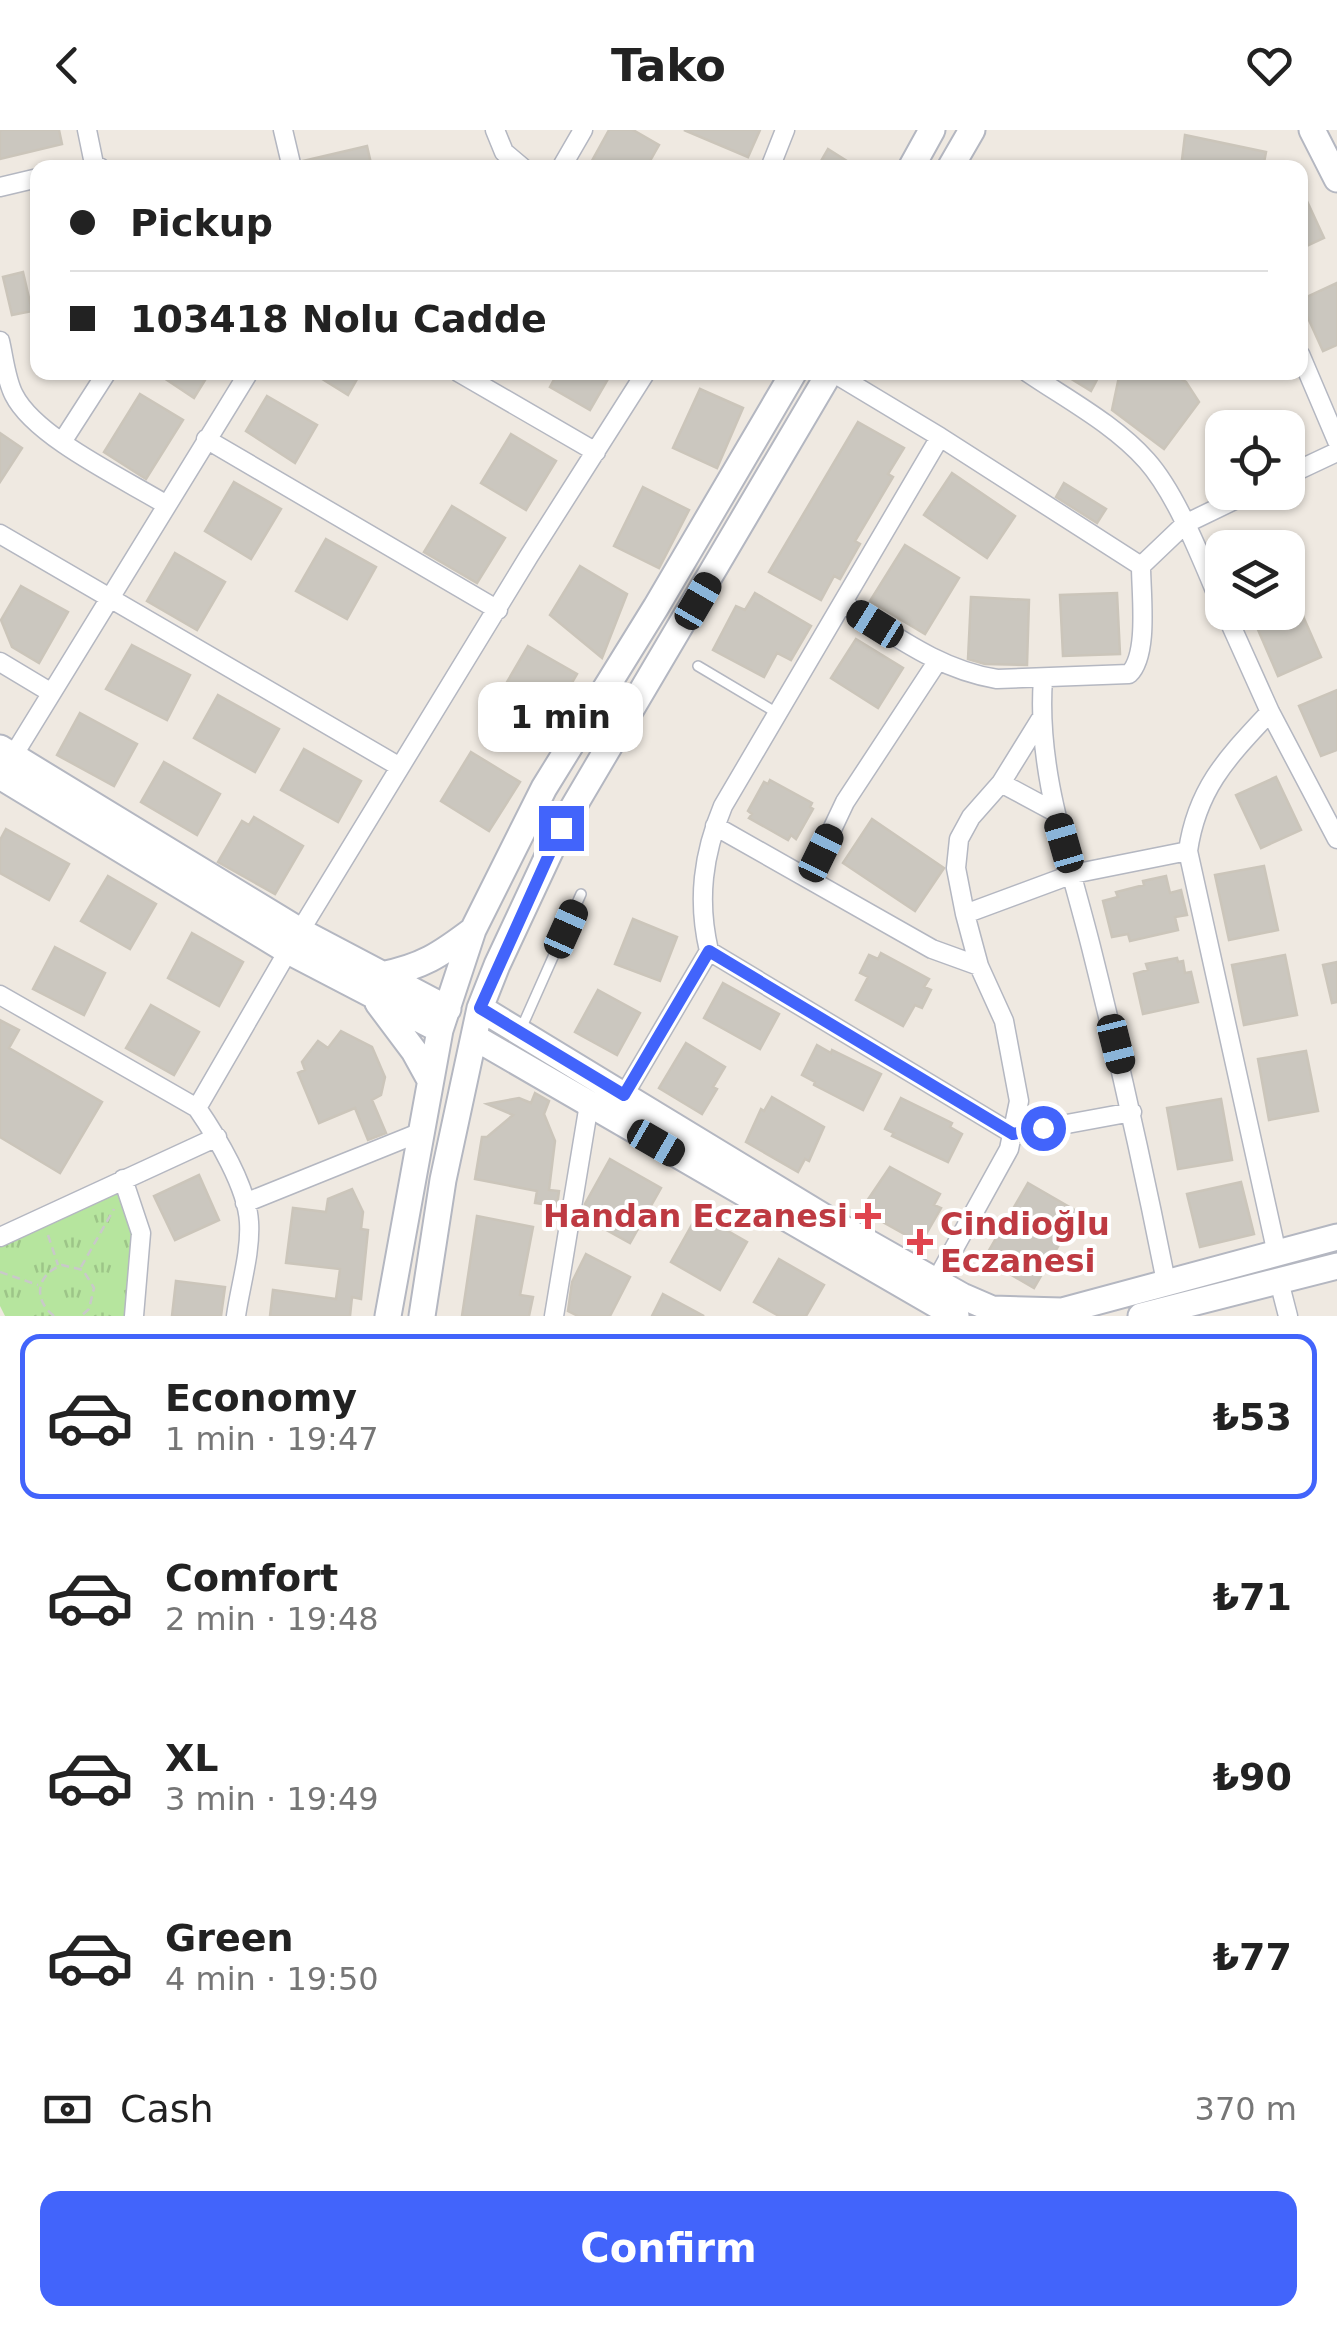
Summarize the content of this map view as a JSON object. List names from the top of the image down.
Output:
{
  "places": {
    "health": ["Handan Eczanesi", "Cindioğlu Eczanesi"]
  },
  "page": {
    "header": "Tako",
    "banner": ["Pickup", "103418 Nolu Cadde"],
    "bubble": "1 min",
    "list": [
      {
        "name": "Economy",
        "note": "1 min · 19:47",
        "value": "₺53"
      },
      {
        "name": "Comfort",
        "note": "2 min · 19:48",
        "value": "₺71"
      },
      {
        "name": "XL",
        "note": "3 min · 19:49",
        "value": "₺90"
      },
      {
        "name": "Green",
        "note": "4 min · 19:50",
        "value": "₺77"
      }
    ],
    "pay": ["Cash", "370 m"],
    "buttons": "Confirm"
  }
}
